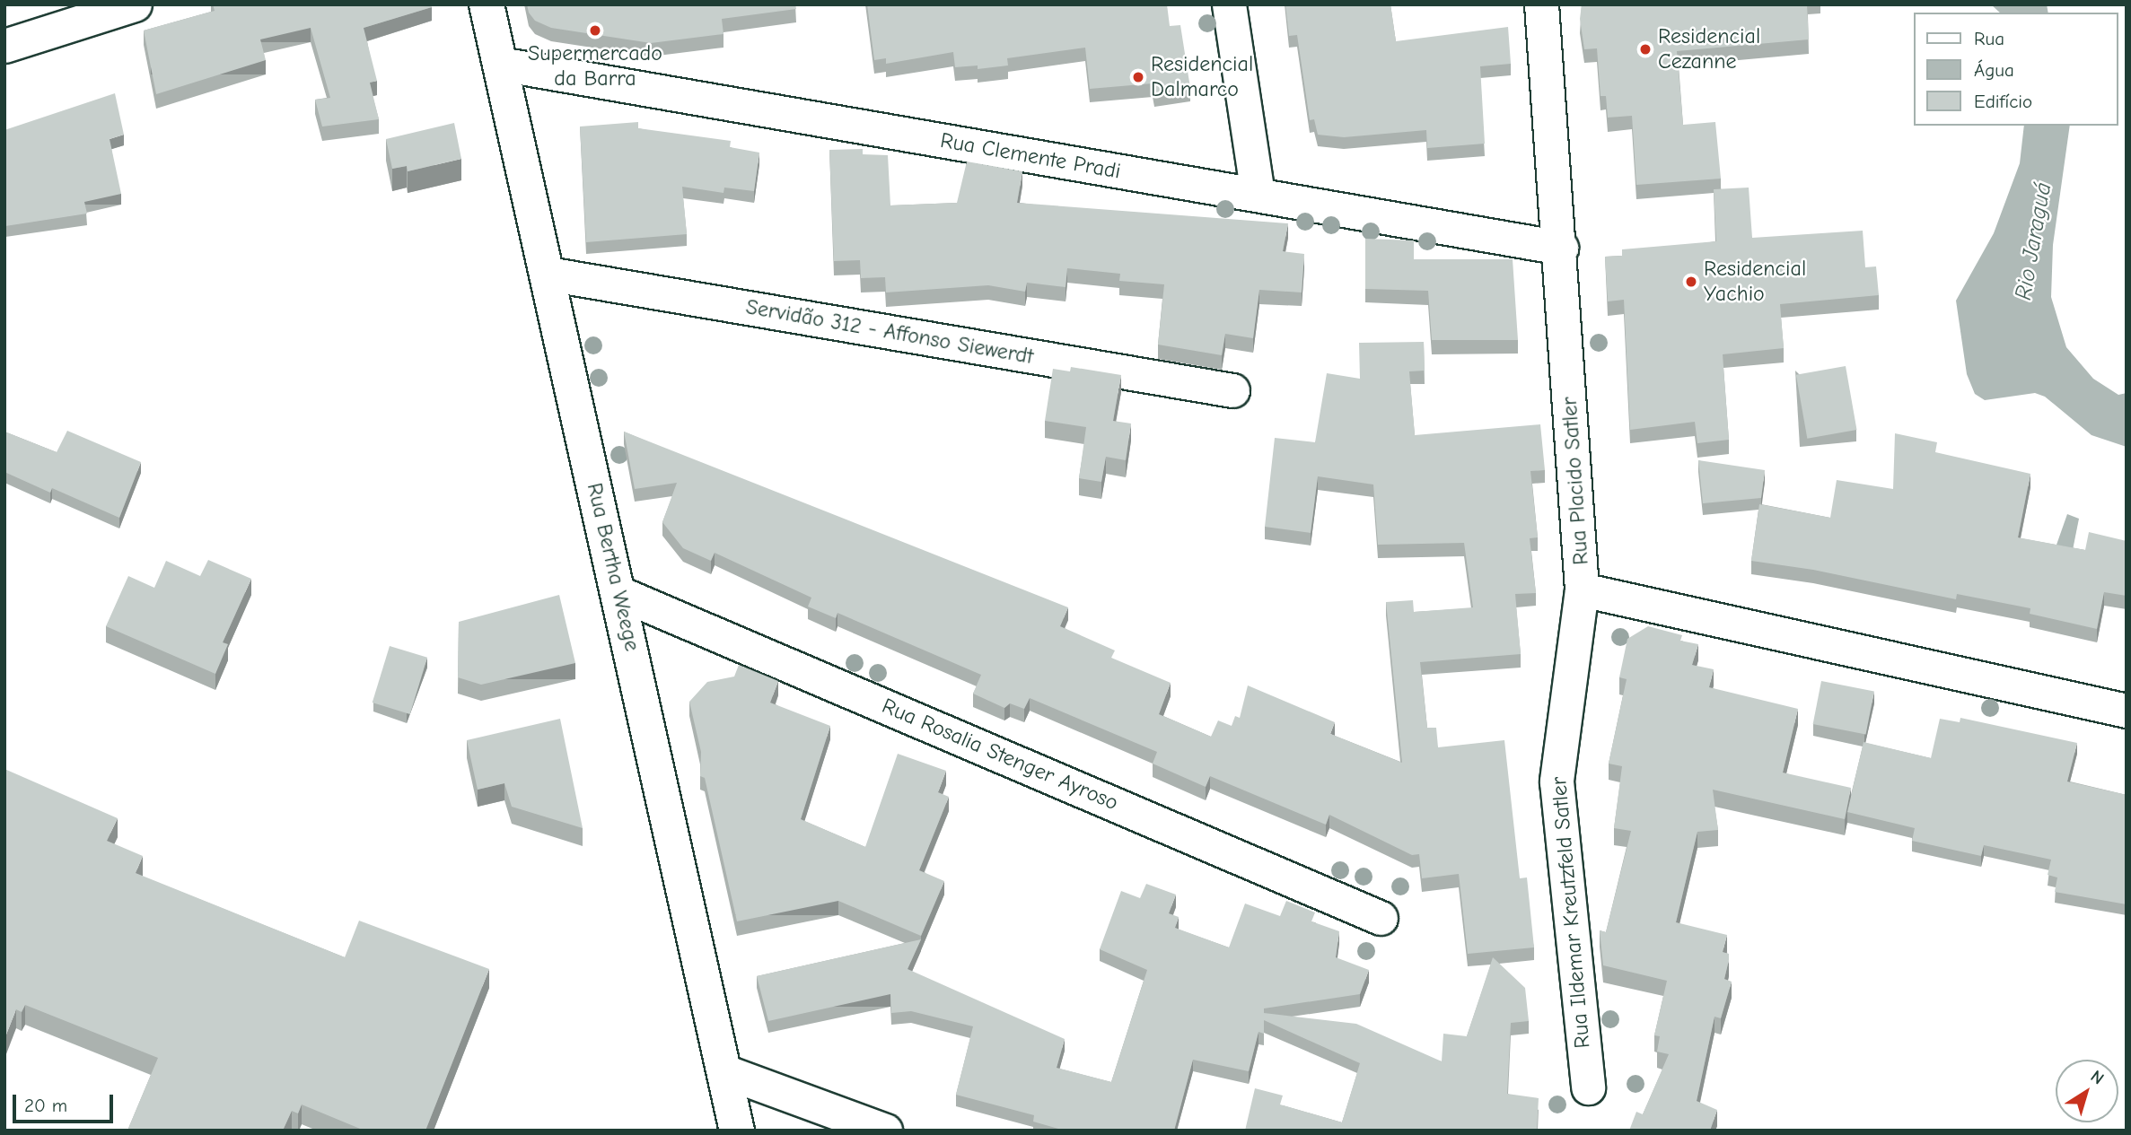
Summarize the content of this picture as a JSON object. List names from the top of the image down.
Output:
{
  "streets": {
    "main road": ["Rua Bertha Weege"],
    "street": [
      "Rua Clemente Pradi",
      "Servidão 312 - Affonso Siewerdt",
      "Rua Placido Satler",
      "Rua Rosalia Stenger Ayroso",
      "Rua Ildemar Kreutzfeld Satler"
    ]
  },
  "crossings": [
    ["Rua Clemente Pradi", "Rua Placido Satler"],
    ["Rua Clemente Pradi", "Rua Bertha Weege"],
    ["Servidão 312 - Affonso Siewerdt", "Rua Bertha Weege"],
    ["Rua Placido Satler", "Rua Ildemar Kreutzfeld Satler"],
    ["Rua Bertha Weege", "Rua Rosalia Stenger Ayroso"]
  ],
  "water": ["Rio Jaraguá"],
  "places": [
    "Supermercado da Barra",
    "Residencial Cezanne",
    "Residencial Dalmarco",
    "Residencial Yachio"
  ],
  "legend": ["Rua", "Água", "Edifício"],
  "scale_bar": "20 m",
  "north": "top right"
}
